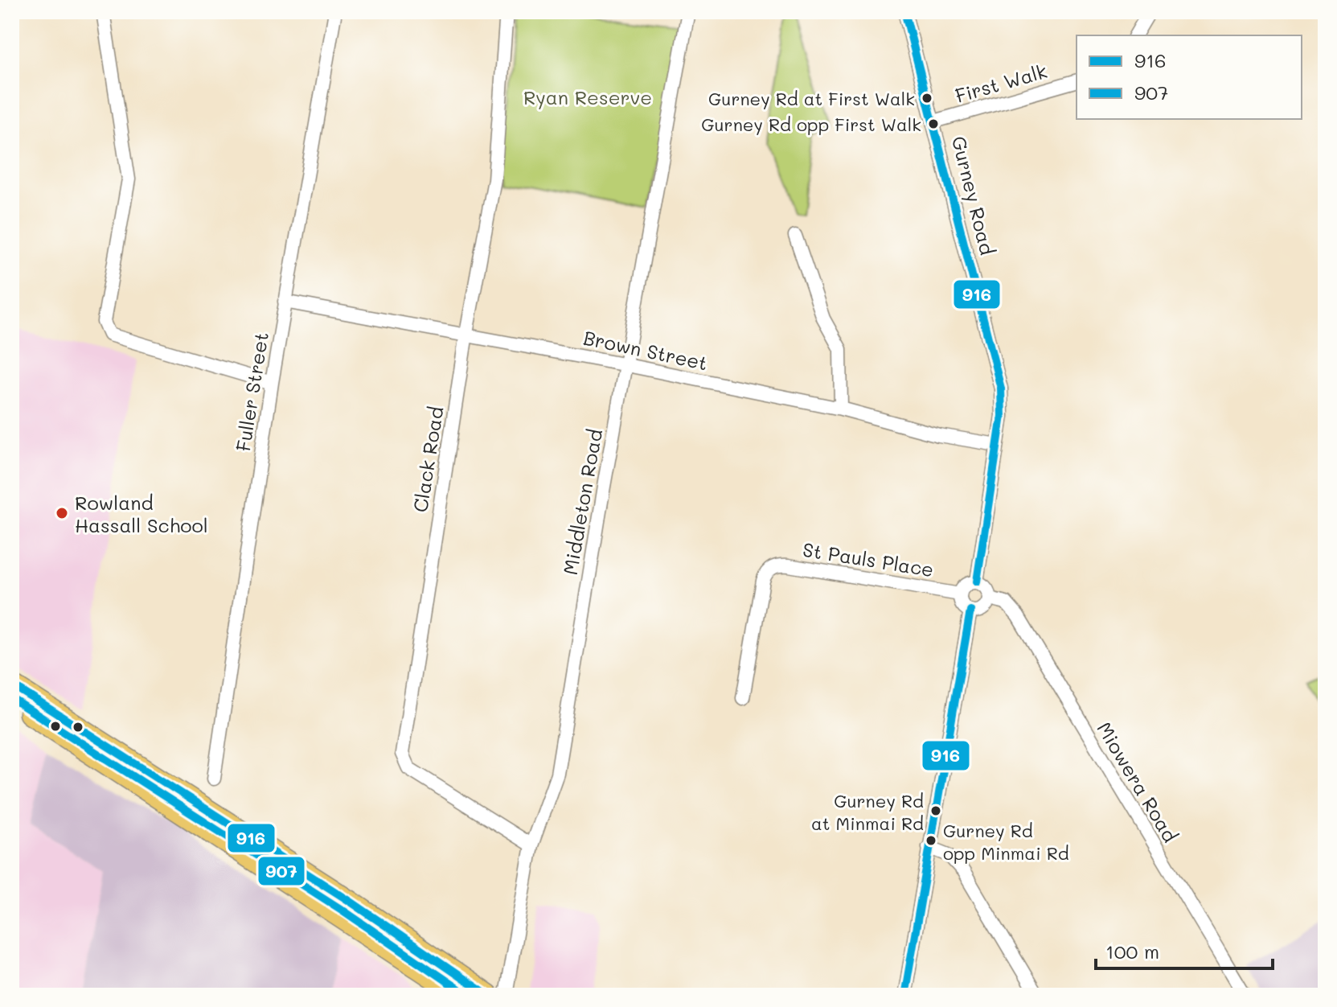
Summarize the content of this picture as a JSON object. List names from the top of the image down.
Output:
{
  "streets": {
    "street": [
      "First Walk",
      "Gurney Road",
      "Brown Street",
      "Fuller Street",
      "Clack Road",
      "Middleton Road",
      "St Pauls Place",
      "Miowera Road"
    ]
  },
  "crossings": [
    ["First Walk", "Gurney Road"],
    ["Gurney Road", "Brown Street"],
    ["Gurney Road", "St Pauls Place"],
    ["Gurney Road", "Miowera Road"],
    ["Brown Street", "Fuller Street"],
    ["Brown Street", "Clack Road"],
    ["Brown Street", "Middleton Road"],
    ["Clack Road", "Middleton Road"],
    ["St Pauls Place", "Miowera Road"]
  ],
  "parks": ["Ryan Reserve"],
  "places": [
    "Gurney Rd at First Walk",
    "Gurney Rd opp First Walk",
    "Rowland Hassall School",
    "Gurney Rd at Minmai Rd",
    "Gurney Rd opp Minmai Rd"
  ],
  "lines": ["transit line 916", "transit line 907"],
  "legend": ["916", "907"],
  "scale_bar": "100 m"
}
